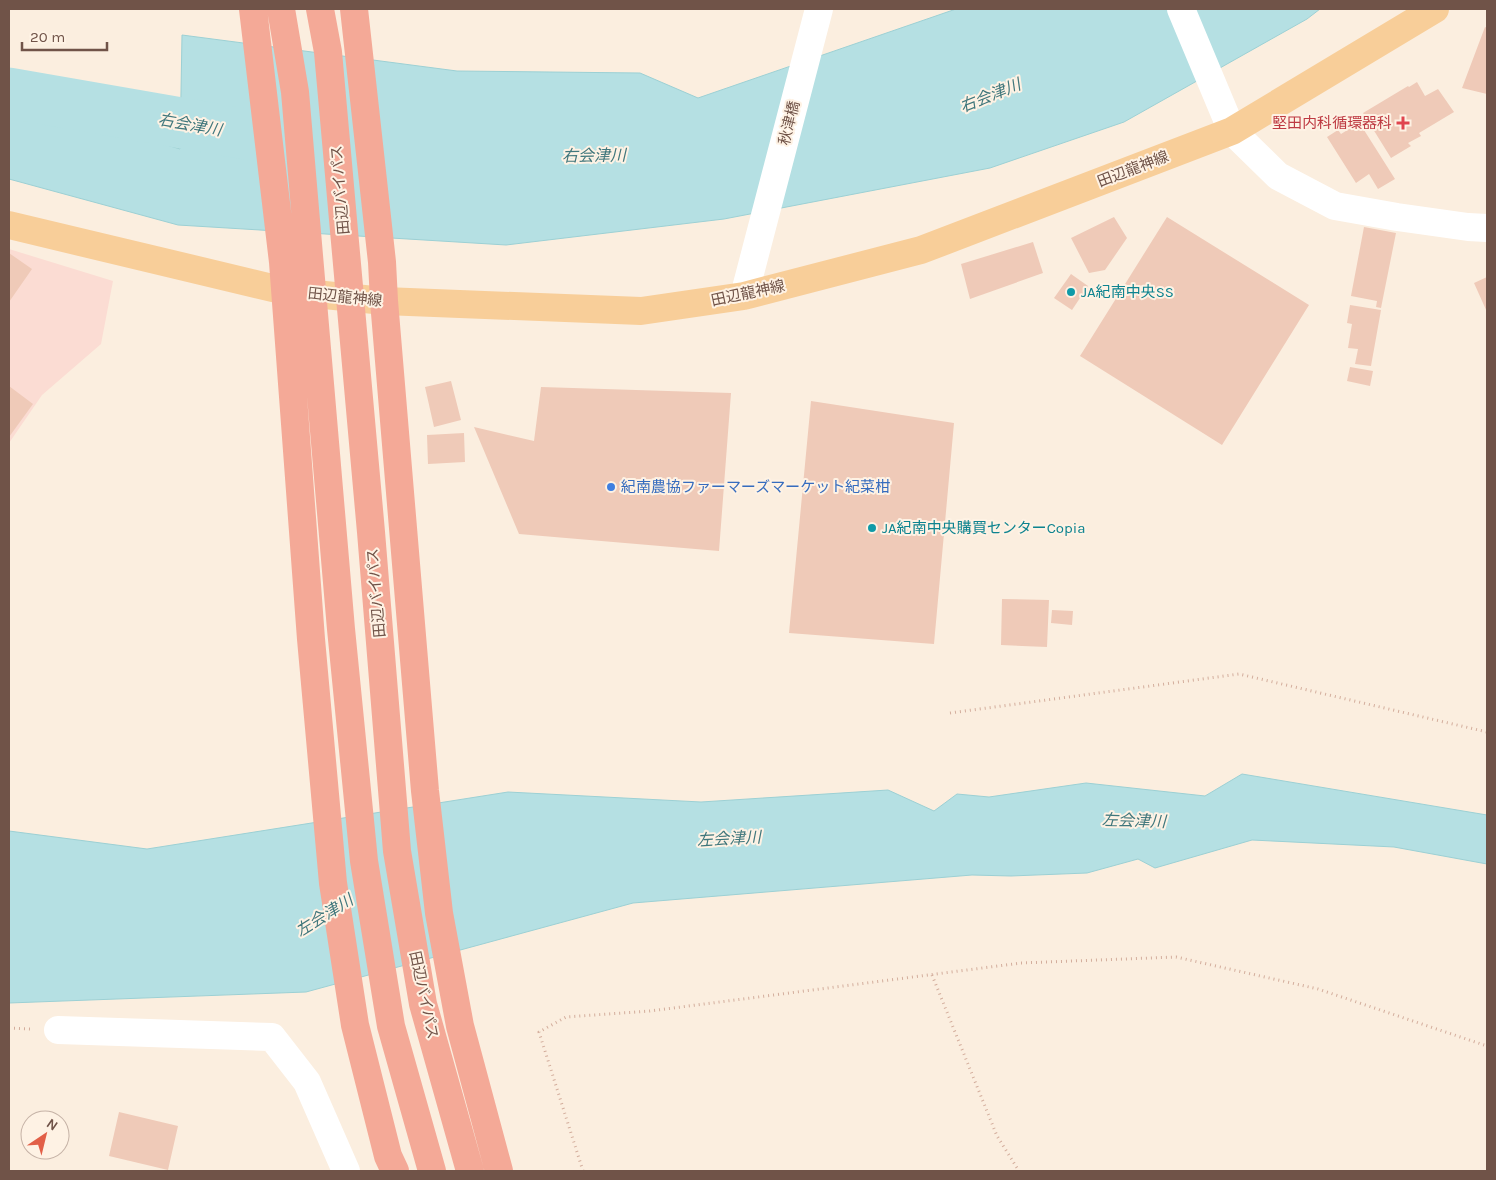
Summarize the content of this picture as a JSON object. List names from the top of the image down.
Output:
{
  "streets": {
    "highway": ["田辺バイパス"],
    "main road": ["田辺龍神線"],
    "street": ["秋津橋"]
  },
  "crossings": [
    ["秋津橋", "田辺龍神線"]
  ],
  "water": ["右会津川", "左会津川"],
  "places": {
    "health": ["堅田内科循環器科"],
    "other": ["JA紀南中央SS", "紀南農協ファーマーズマーケット紀菜柑", "JA紀南中央購買センターCopia"]
  },
  "scale_bar": "20 m",
  "north": "top right"
}
